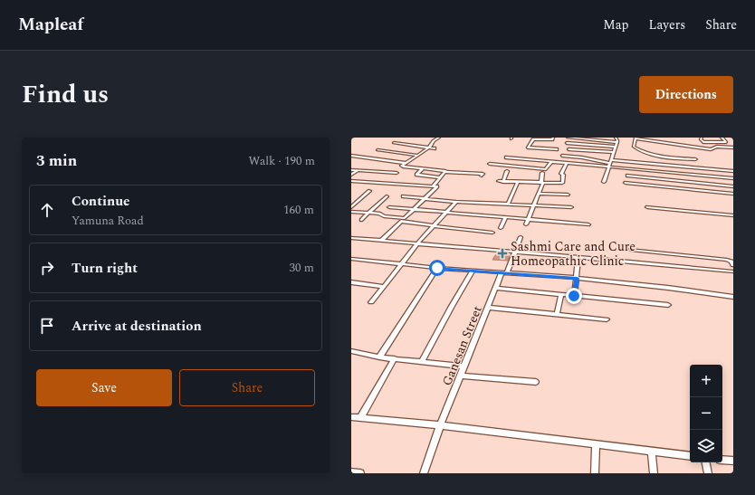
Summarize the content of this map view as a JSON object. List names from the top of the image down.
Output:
{
  "streets": {
    "street": ["Ganesan Street"]
  },
  "places": {
    "health": ["Sashmi Care and Cure Homeopathic Clinic"]
  },
  "page": {
    "header": "Mapleaf",
    "nav": ["Map", "Layers", "Share"],
    "title": "Find us",
    "buttons": [
      "Directions",
      ["Save", "Share"]
    ],
    "heading": ["3 min", "Walk · 190 m"],
    "list": [
      ["Continue", "Yamuna Road", "160 m"],
      ["Turn right", "30 m"],
      "Arrive at destination"
    ],
    "map_buttons": ["+", "−"]
  }
}
